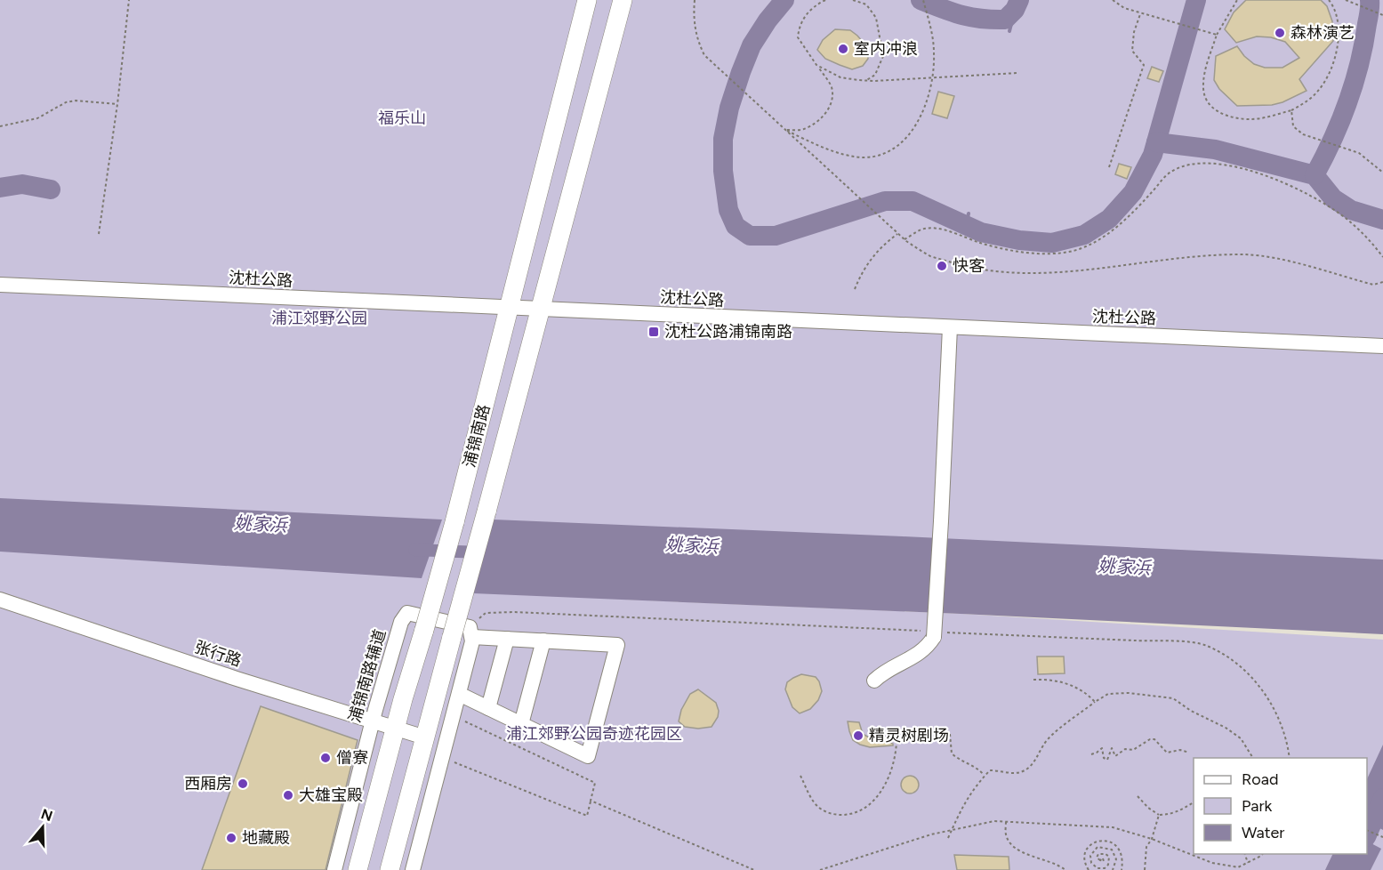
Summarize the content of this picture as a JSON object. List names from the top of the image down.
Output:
{
  "streets": {
    "main road": ["浦锦南路"],
    "street": ["沈杜公路", "张行路", "浦锦南路辅道"]
  },
  "crossings": [
    ["沈杜公路", "浦锦南路"],
    ["浦锦南路", "张行路"],
    ["张行路", "浦锦南路辅道"]
  ],
  "water": ["姚家浜"],
  "parks": ["福乐山", "浦江郊野公园", "浦江郊野公园奇迹花园区"],
  "places": {
    "other": [
      "森林演艺",
      "室内冲浪",
      "快客",
      "精灵树剧场",
      "僧寮",
      "西厢房",
      "大雄宝殿",
      "地藏殿"
    ],
    "transit": ["沈杜公路浦锦南路"]
  },
  "legend": ["Road", "Park", "Water"],
  "north": "top"
}
